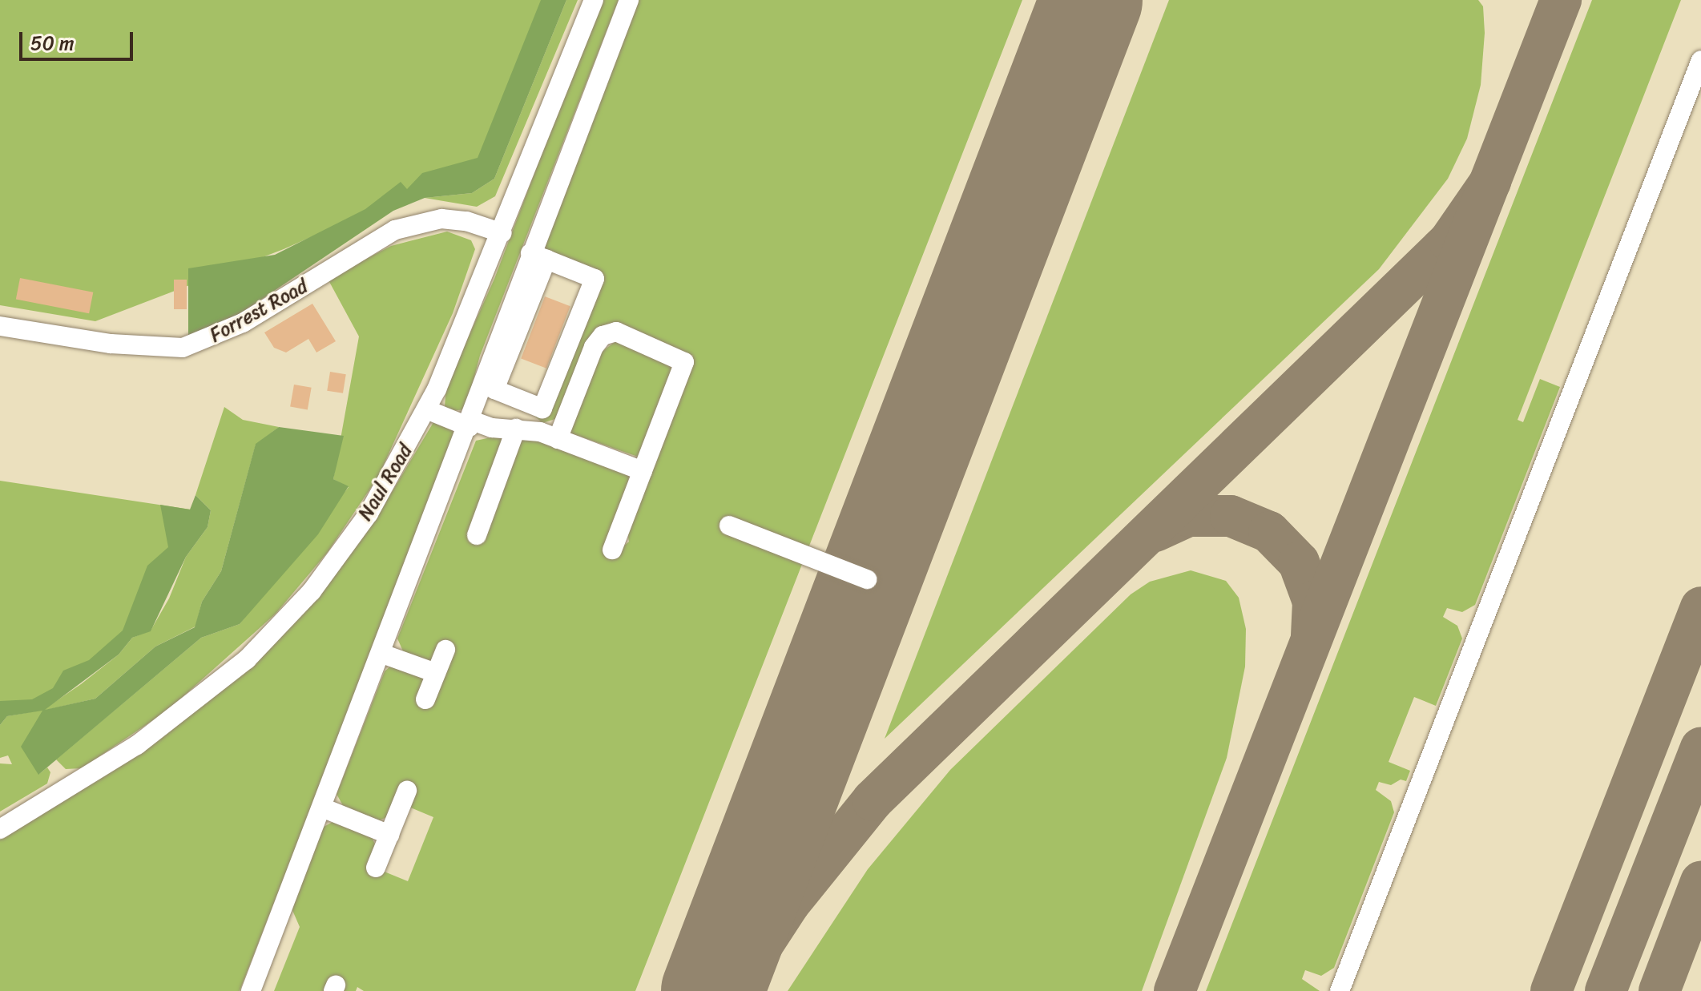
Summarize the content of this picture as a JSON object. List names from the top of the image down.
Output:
{
  "streets": {
    "street": ["Forrest Road", "Naul Road"]
  },
  "crossings": [
    ["Forrest Road", "Naul Road"]
  ],
  "scale_bar": "50 m"
}
